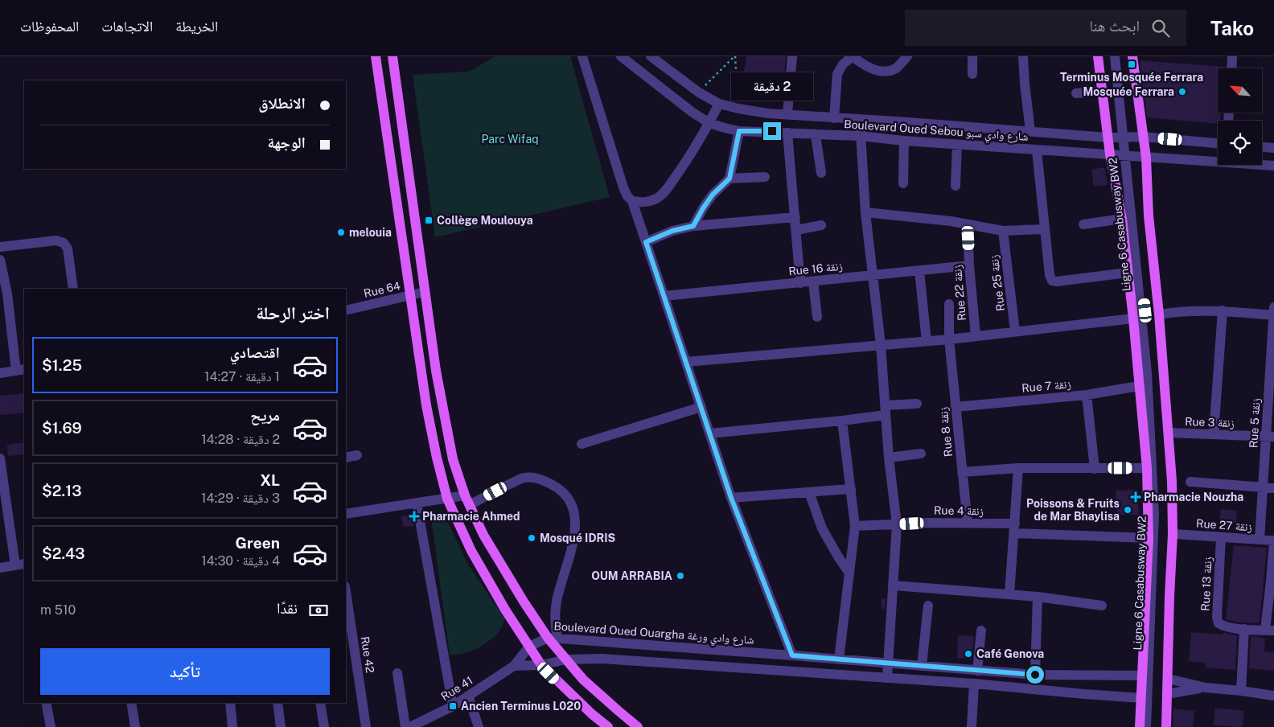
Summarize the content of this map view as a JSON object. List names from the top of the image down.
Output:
{
  "streets": {
    "street": [
      "Boulevard Oued Sebou شارع وادي سبو",
      "Ligne 6 Casabusway BW2",
      "Rue 16 زنقة",
      "Rue 25 زنقة",
      "Rue 64",
      "Rue 22 زنقة",
      "Rue 7 زنقة",
      "Rue 3 زنقة",
      "Rue 5 زنقة",
      "Rue 8 زنقة",
      "Rue 4 زنقة",
      "Rue 27 زنقة",
      "Rue 13 زنقة",
      "Boulevard Oued Ouargha شارع وادي ورغة",
      "Rue 42",
      "Rue 41"
    ]
  },
  "crossings": [
    ["Boulevard Oued Sebou شارع وادي سبو", "Ligne 6 Casabusway BW2"],
    ["Rue 16 زنقة", "Rue 22 زنقة"],
    ["Rue 7 زنقة", "Rue 8 زنقة"],
    ["Rue 3 زنقة", "Rue 5 زنقة"],
    ["Rue 5 زنقة", "Rue 27 زنقة"],
    ["Rue 8 زنقة", "Rue 4 زنقة"],
    ["Rue 27 زنقة", "Rue 13 زنقة"],
    ["Boulevard Oued Ouargha شارع وادي ورغة", "Rue 41"]
  ],
  "parks": ["Parc Wifaq"],
  "places": {
    "transit": ["Terminus Mosquée Ferrara", "Collège Moulouya", "Ancien Terminus L020"],
    "other": [
      "Mosquée Ferrara",
      "melouia",
      "Poissons & Fruits de Mar Bhaylisa",
      "Mosqué IDRIS",
      "OUM ARRABIA",
      "Café Genova"
    ],
    "health": ["Pharmacie Nouzha", "Pharmacie Ahmed"]
  },
  "north": "top left",
  "page": {
    "header": "Tako",
    "search": "ابحث هنا",
    "nav": ["الخريطة", "الاتجاهات", "المحفوظات"],
    "bubble": "2 دقيقة",
    "banner": ["الانطلاق", "الوجهة"],
    "heading": "اختر الرحلة",
    "list": [
      {
        "name": "اقتصادي",
        "note": "1 دقيقة · 14:27",
        "value": "$1.25"
      },
      {
        "name": "مريح",
        "note": "2 دقيقة · 14:28",
        "value": "$1.69"
      },
      {
        "name": "XL",
        "note": "3 دقيقة · 14:29",
        "value": "$2.13"
      },
      {
        "name": "Green",
        "note": "4 دقيقة · 14:30",
        "value": "$2.43"
      }
    ],
    "pay": ["نقدًا", "510 m"],
    "buttons": "تأكيد"
  }
}
